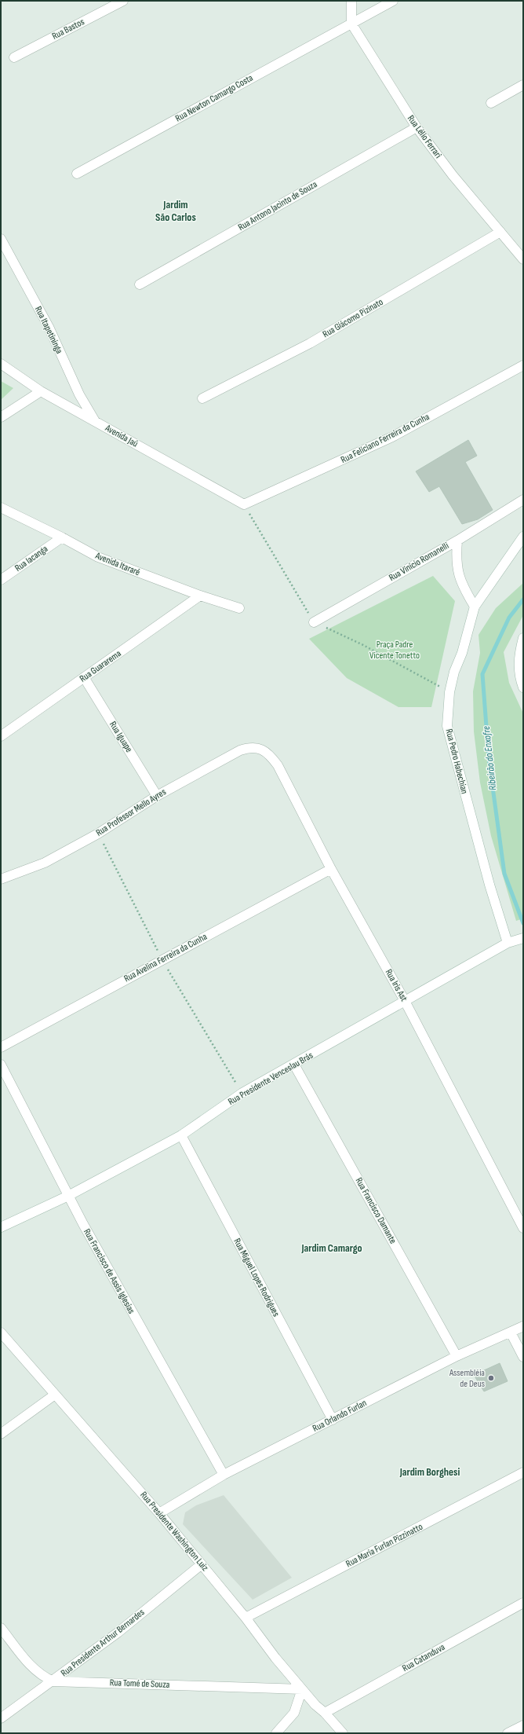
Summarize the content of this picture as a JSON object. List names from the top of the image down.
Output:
{
  "streets": {
    "street": [
      "Rua Bastos",
      "Rua Newton Camargo Costa",
      "Rua Lélio Ferrari",
      "Rua Antono Jacinto de Souza",
      "Rua Giácomo Pizinato",
      "Rua Itapetininga",
      "Avenida Jaú",
      "Rua Feliciano Ferreira da Cunha",
      "Rua Iacanga",
      "Rua Vinício Romanelli",
      "Avenida Itararé",
      "Rua Guararema",
      "Rua Iguape",
      "Rua Pedro Habechian",
      "Rua Professor Mello Ayres",
      "Rua Avelina Ferreira da Cunha",
      "Rua Iris Ast",
      "Rua Presidente Venceslau Brás",
      "Rua Francisco Damante",
      "Rua Francisco de Assis Iglesias",
      "Rua Miguel Lopes Rodrigues",
      "Rua Orlando Furlan",
      "Rua Presidente Washington Luiz",
      "Rua Maria Furlan Pizzinatto",
      "Rua Presidente Arthur Bernardes",
      "Rua Catanduva",
      "Rua Tomé de Souza"
    ]
  },
  "crossings": [
    ["Rua Newton Camargo Costa", "Rua Lélio Ferrari"],
    ["Rua Lélio Ferrari", "Rua Antono Jacinto de Souza"],
    ["Rua Lélio Ferrari", "Rua Giácomo Pizinato"],
    ["Rua Itapetininga", "Avenida Jaú"],
    ["Avenida Jaú", "Rua Feliciano Ferreira da Cunha"],
    ["Rua Iacanga", "Avenida Itararé"],
    ["Avenida Itararé", "Rua Guararema"],
    ["Rua Guararema", "Rua Iguape"],
    ["Rua Iguape", "Rua Professor Mello Ayres"],
    ["Rua Pedro Habechian", "Rua Presidente Venceslau Brás"],
    ["Rua Professor Mello Ayres", "Rua Iris Ast"],
    ["Rua Avelina Ferreira da Cunha", "Rua Iris Ast"],
    ["Rua Iris Ast", "Rua Presidente Venceslau Brás"],
    ["Rua Presidente Venceslau Brás", "Rua Francisco Damante"],
    ["Rua Presidente Venceslau Brás", "Rua Francisco de Assis Iglesias"],
    ["Rua Presidente Venceslau Brás", "Rua Miguel Lopes Rodrigues"],
    ["Rua Francisco Damante", "Rua Orlando Furlan"],
    ["Rua Francisco de Assis Iglesias", "Rua Orlando Furlan"],
    ["Rua Miguel Lopes Rodrigues", "Rua Orlando Furlan"],
    ["Rua Orlando Furlan", "Rua Presidente Washington Luiz"],
    ["Rua Presidente Washington Luiz", "Rua Maria Furlan Pizzinatto"],
    ["Rua Presidente Washington Luiz", "Rua Presidente Arthur Bernardes"],
    ["Rua Presidente Washington Luiz", "Rua Catanduva"],
    ["Rua Presidente Washington Luiz", "Rua Tomé de Souza"],
    ["Rua Presidente Arthur Bernardes", "Rua Tomé de Souza"]
  ],
  "districts": ["Jardim São Carlos", "Jardim Camargo", "Jardim Borghesi"],
  "water": ["Ribeirão do Enxofre"],
  "parks": ["Praça Padre Vicente Tonetto"],
  "places": ["Assembléia de Deus"]
}
